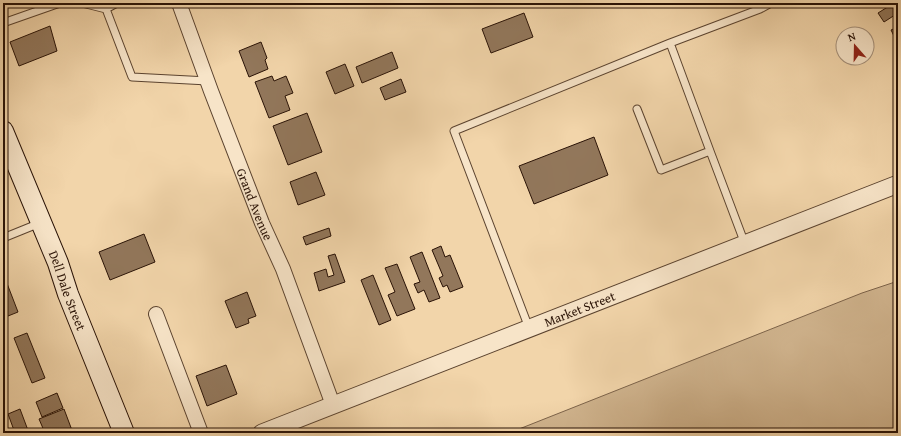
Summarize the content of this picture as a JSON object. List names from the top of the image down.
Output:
{
  "streets": {
    "main road": ["Dell Dale Street"],
    "street": ["Grand Avenue", "Market Street"]
  },
  "crossings": [
    ["Grand Avenue", "Market Street"]
  ],
  "north": "top"
}
